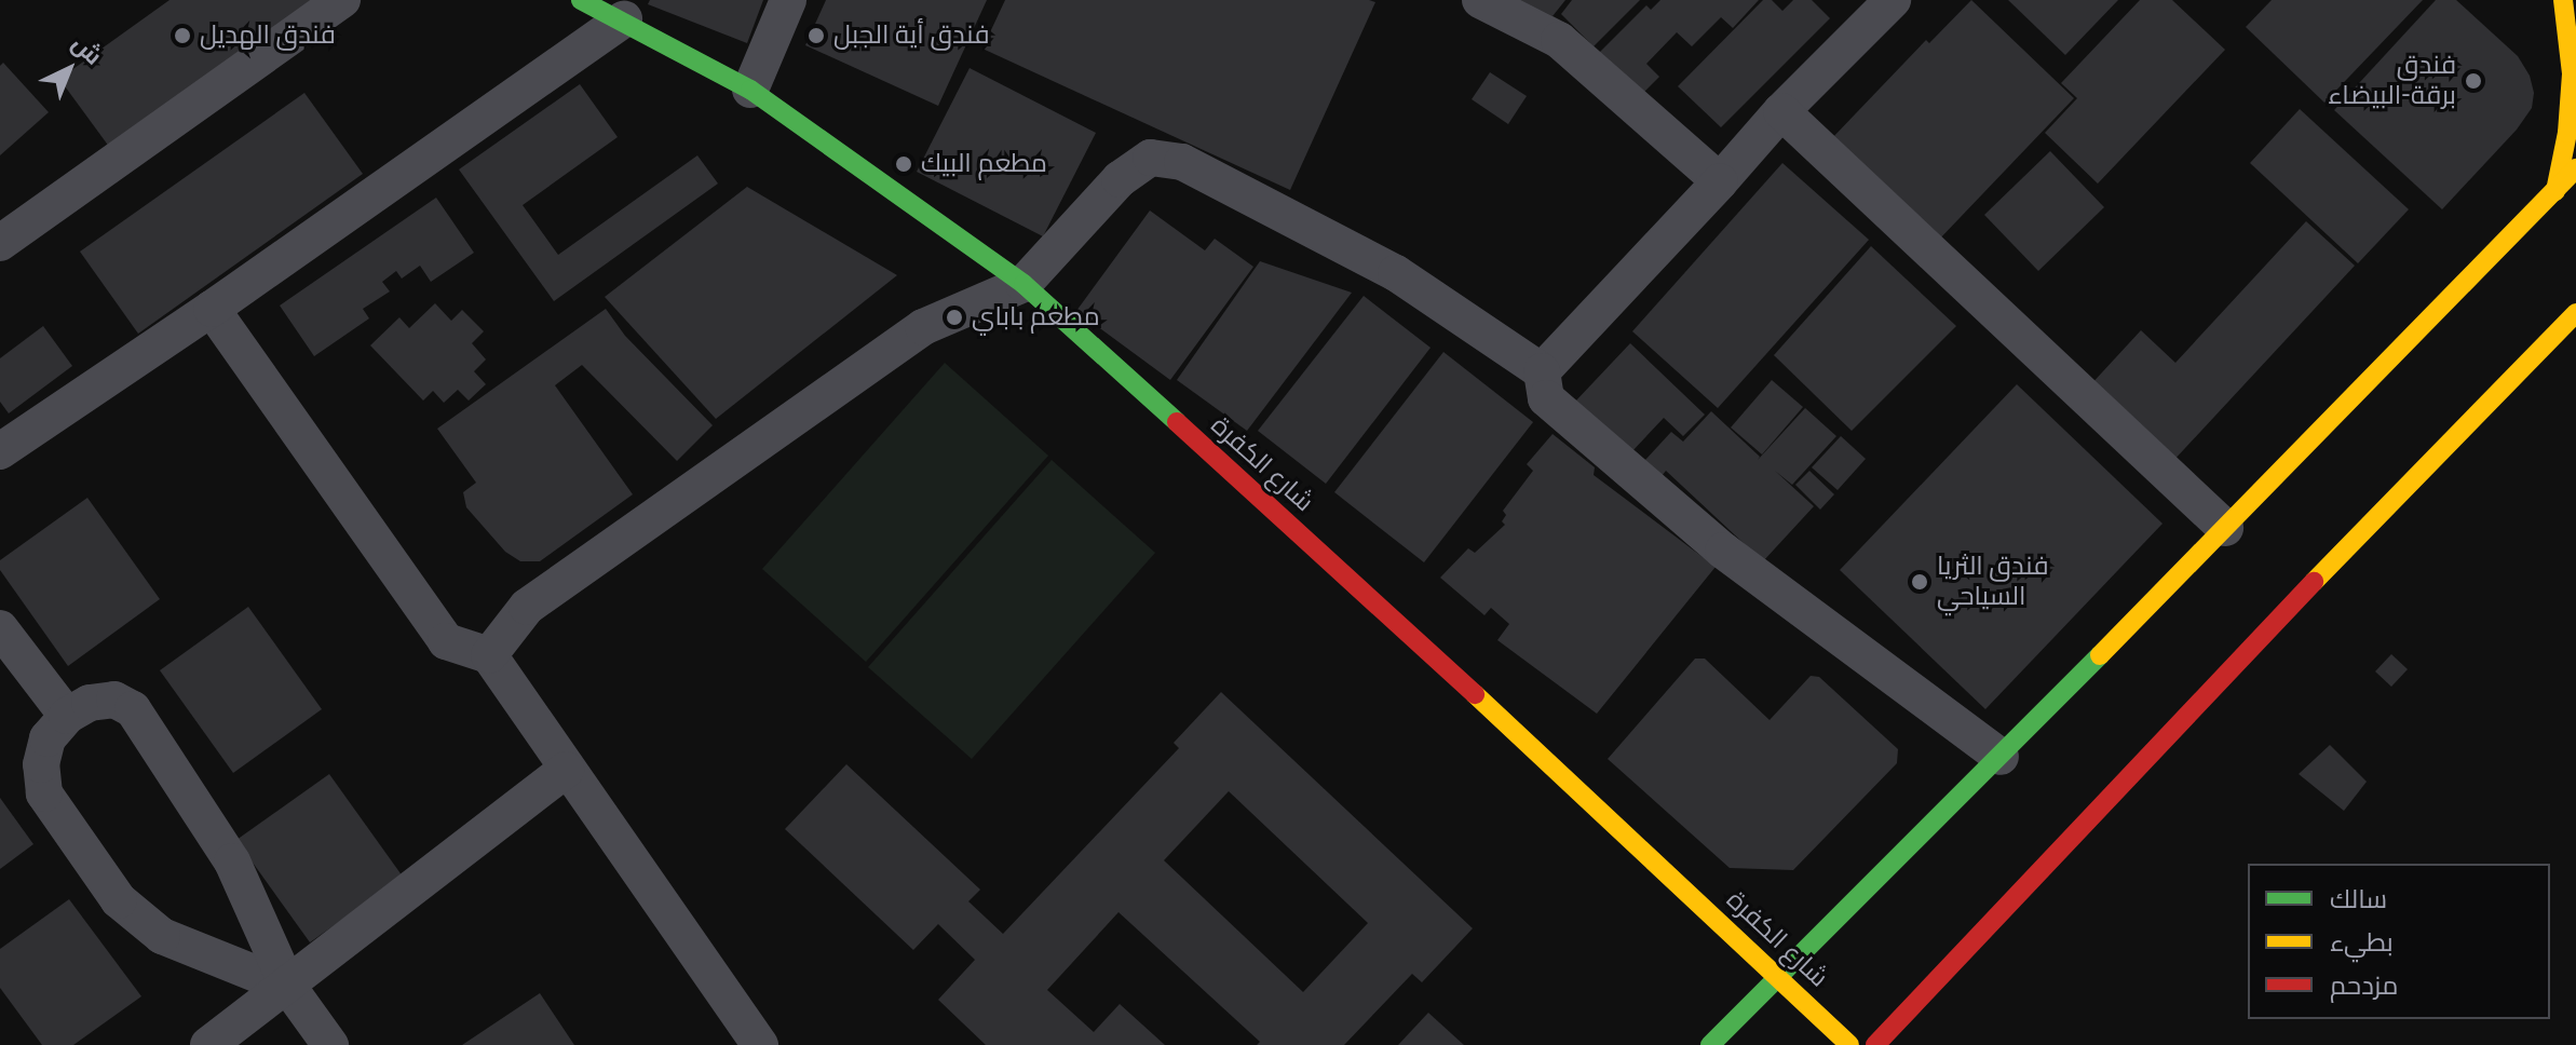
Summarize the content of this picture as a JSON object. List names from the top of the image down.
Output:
{
  "streets": {
    "main road": ["شارع الكفرة"]
  },
  "places": [
    "فندق الهديل",
    "فندق أية الجبل",
    "فندق برقة-البيضاء",
    "مطعم البيك",
    "مطعم باباي",
    "فندق الثريا السياحي"
  ],
  "legend": ["سالك", "بطيء", "مزدحم"],
  "north": "top right"
}
